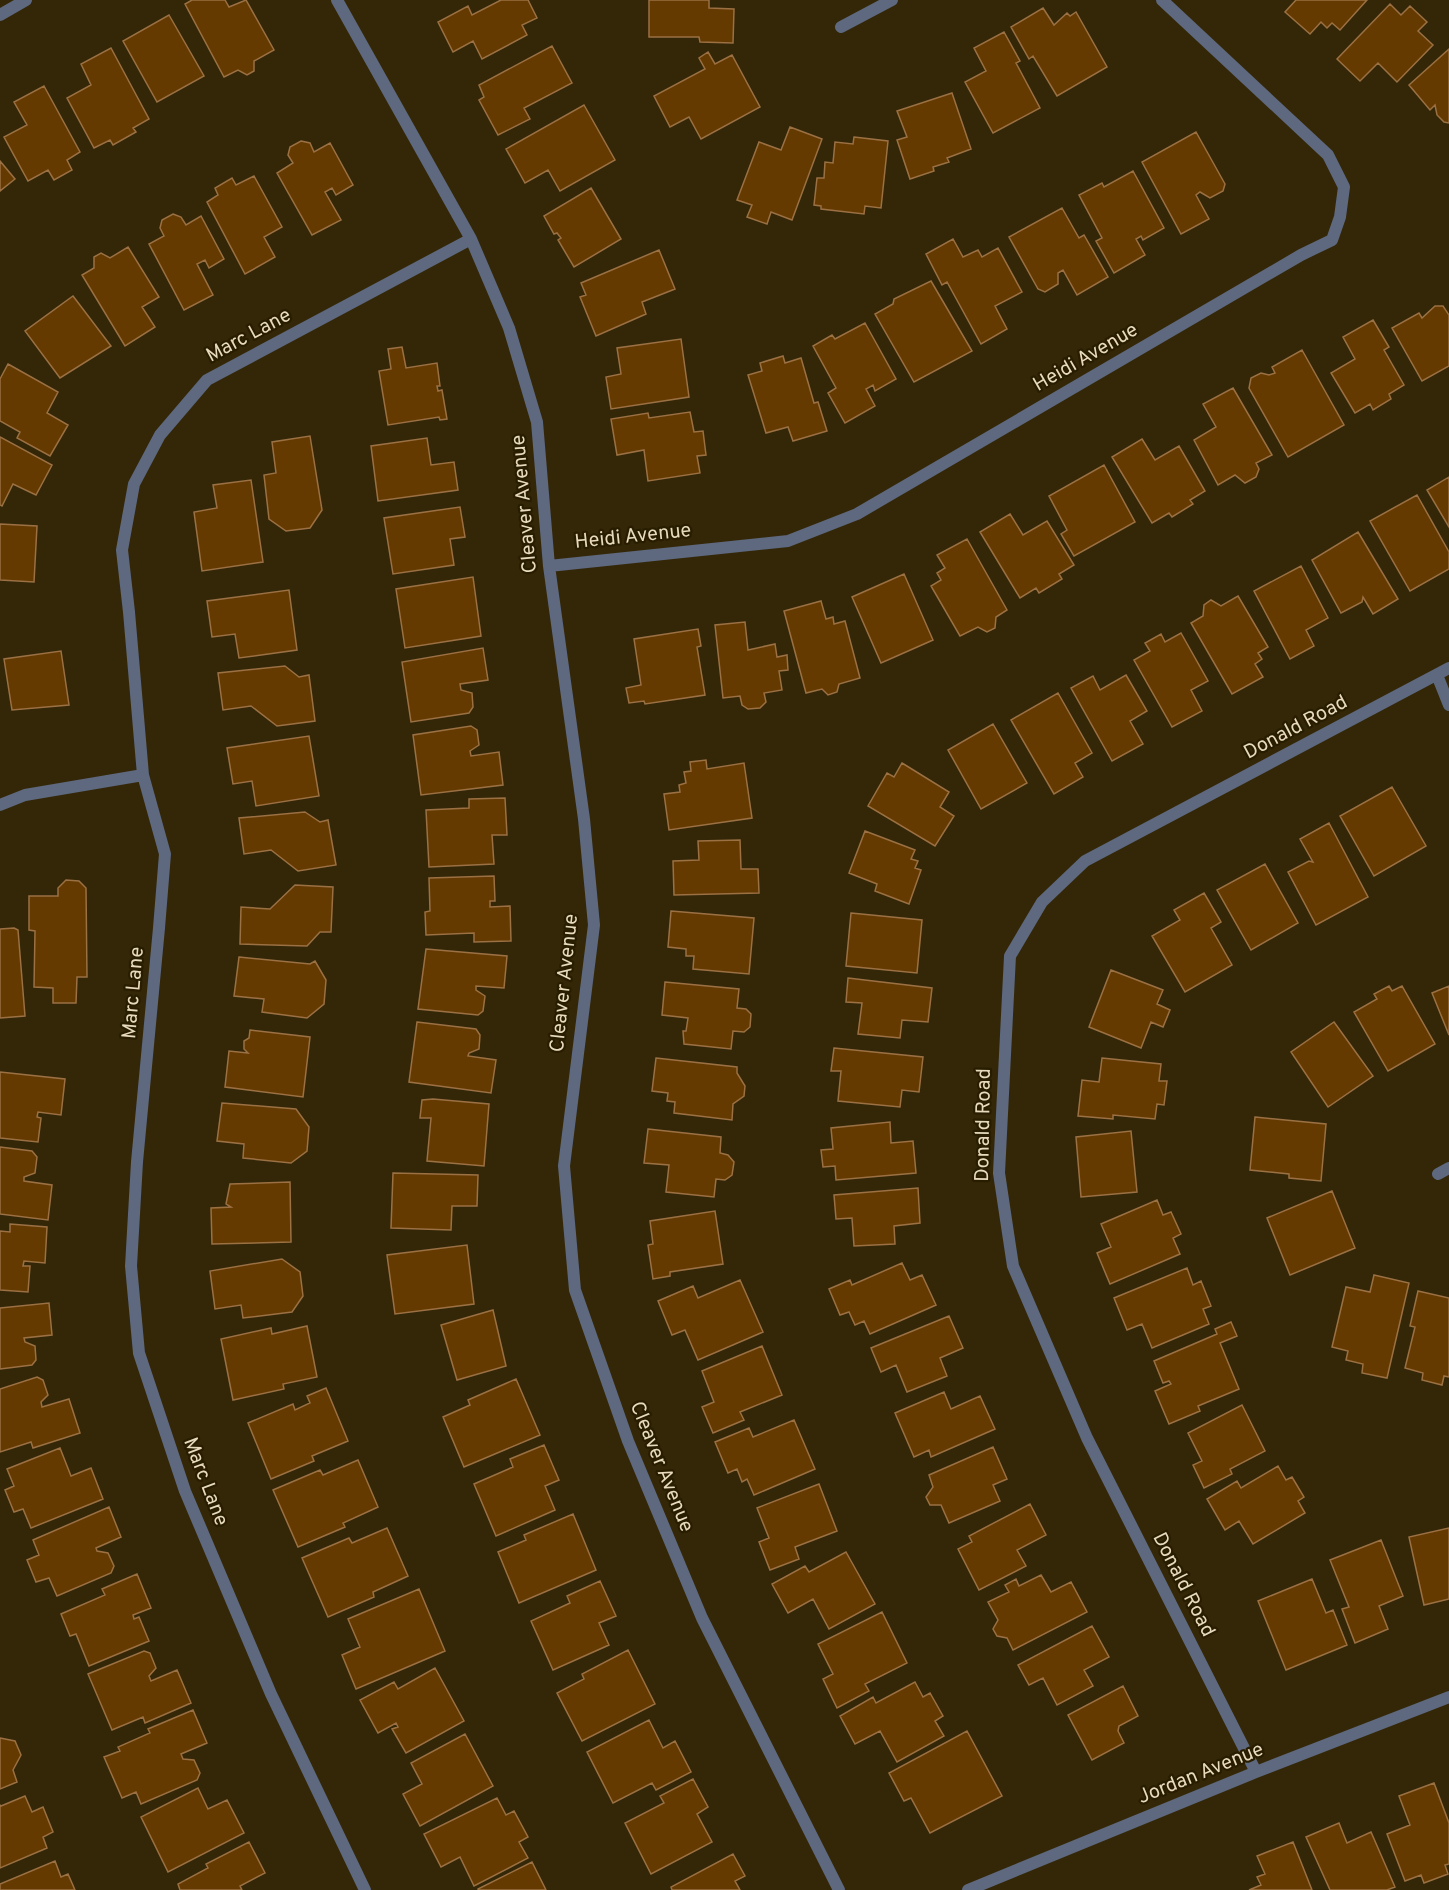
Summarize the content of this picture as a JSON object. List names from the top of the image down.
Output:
{
  "streets": {
    "street": [
      "Marc Lane",
      "Heidi Avenue",
      "Cleaver Avenue",
      "Donald Road",
      "Jordan Avenue"
    ]
  },
  "crossings": [
    ["Marc Lane", "Cleaver Avenue"],
    ["Heidi Avenue", "Cleaver Avenue"],
    ["Donald Road", "Jordan Avenue"]
  ]
}
